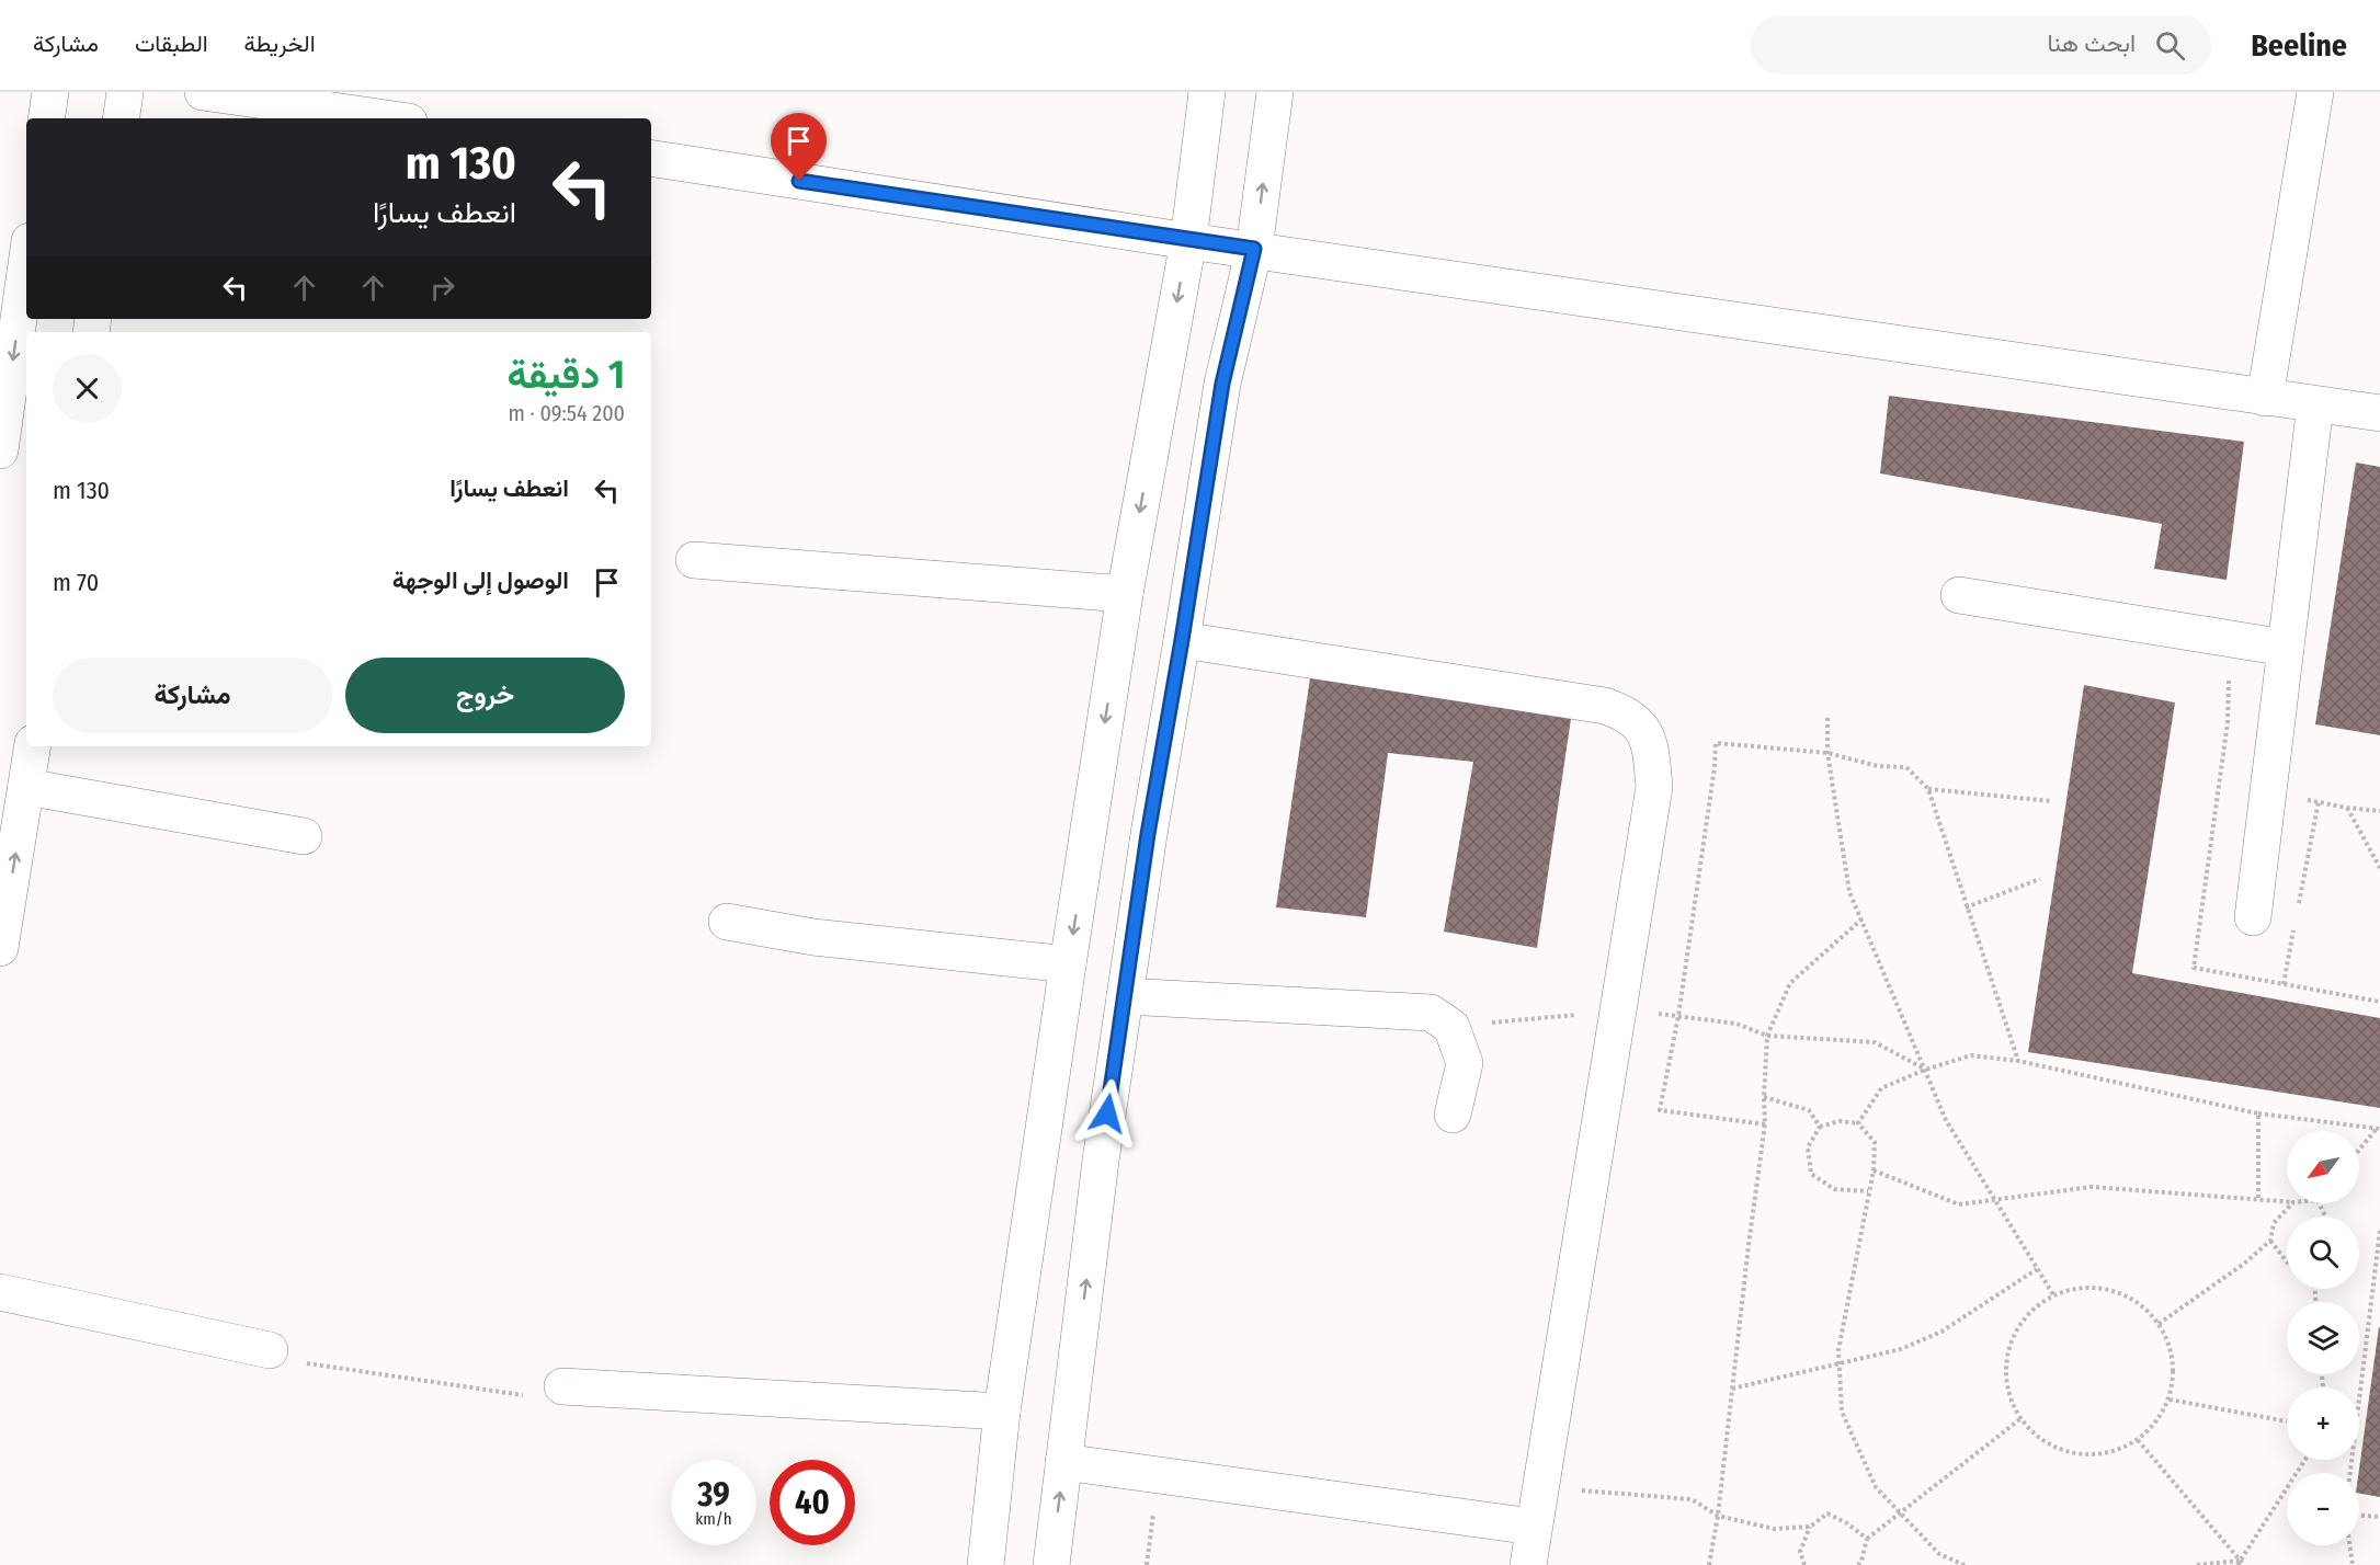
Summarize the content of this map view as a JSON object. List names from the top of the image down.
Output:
{
  "north": "bottom left",
  "page": {
    "header": "Beeline",
    "search": "ابحث هنا",
    "nav": ["الخريطة", "الطبقات", "مشاركة"],
    "turn": ["130 m", "انعطف يسارًا"],
    "heading": ["1 دقيقة", "200 m · 09:54"],
    "list": [
      {
        "name": "انعطف يسارًا",
        "value": "130 m"
      },
      {
        "name": "الوصول إلى الوجهة",
        "value": "70 m"
      }
    ],
    "buttons": ["خروج", "مشاركة"],
    "map_buttons": ["+", "−"],
    "speed": "39 km/h",
    "limit": "40"
  }
}
